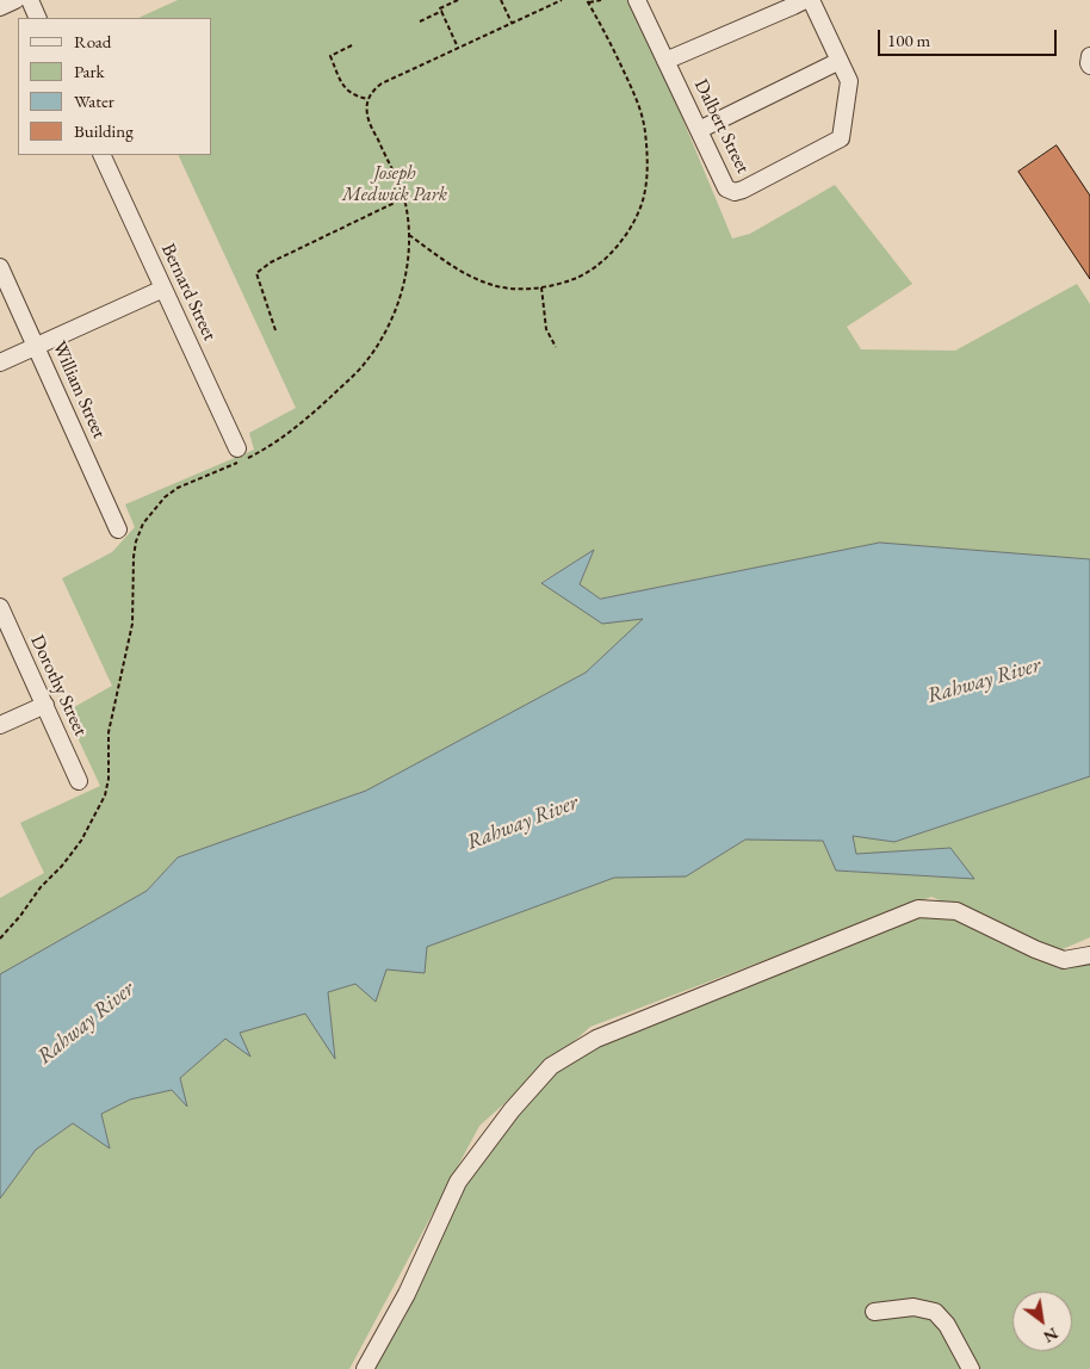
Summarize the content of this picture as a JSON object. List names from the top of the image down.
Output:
{
  "streets": {
    "street": [
      "Dalbert Street",
      "Bernard Street",
      "William Street",
      "Dorothy Street"
    ]
  },
  "water": ["Rahway River"],
  "parks": ["Joseph Medwick Park"],
  "legend": [
    "Road",
    "Park",
    "Water",
    "Building"
  ],
  "scale_bar": "100 m",
  "north": "bottom right"
}
